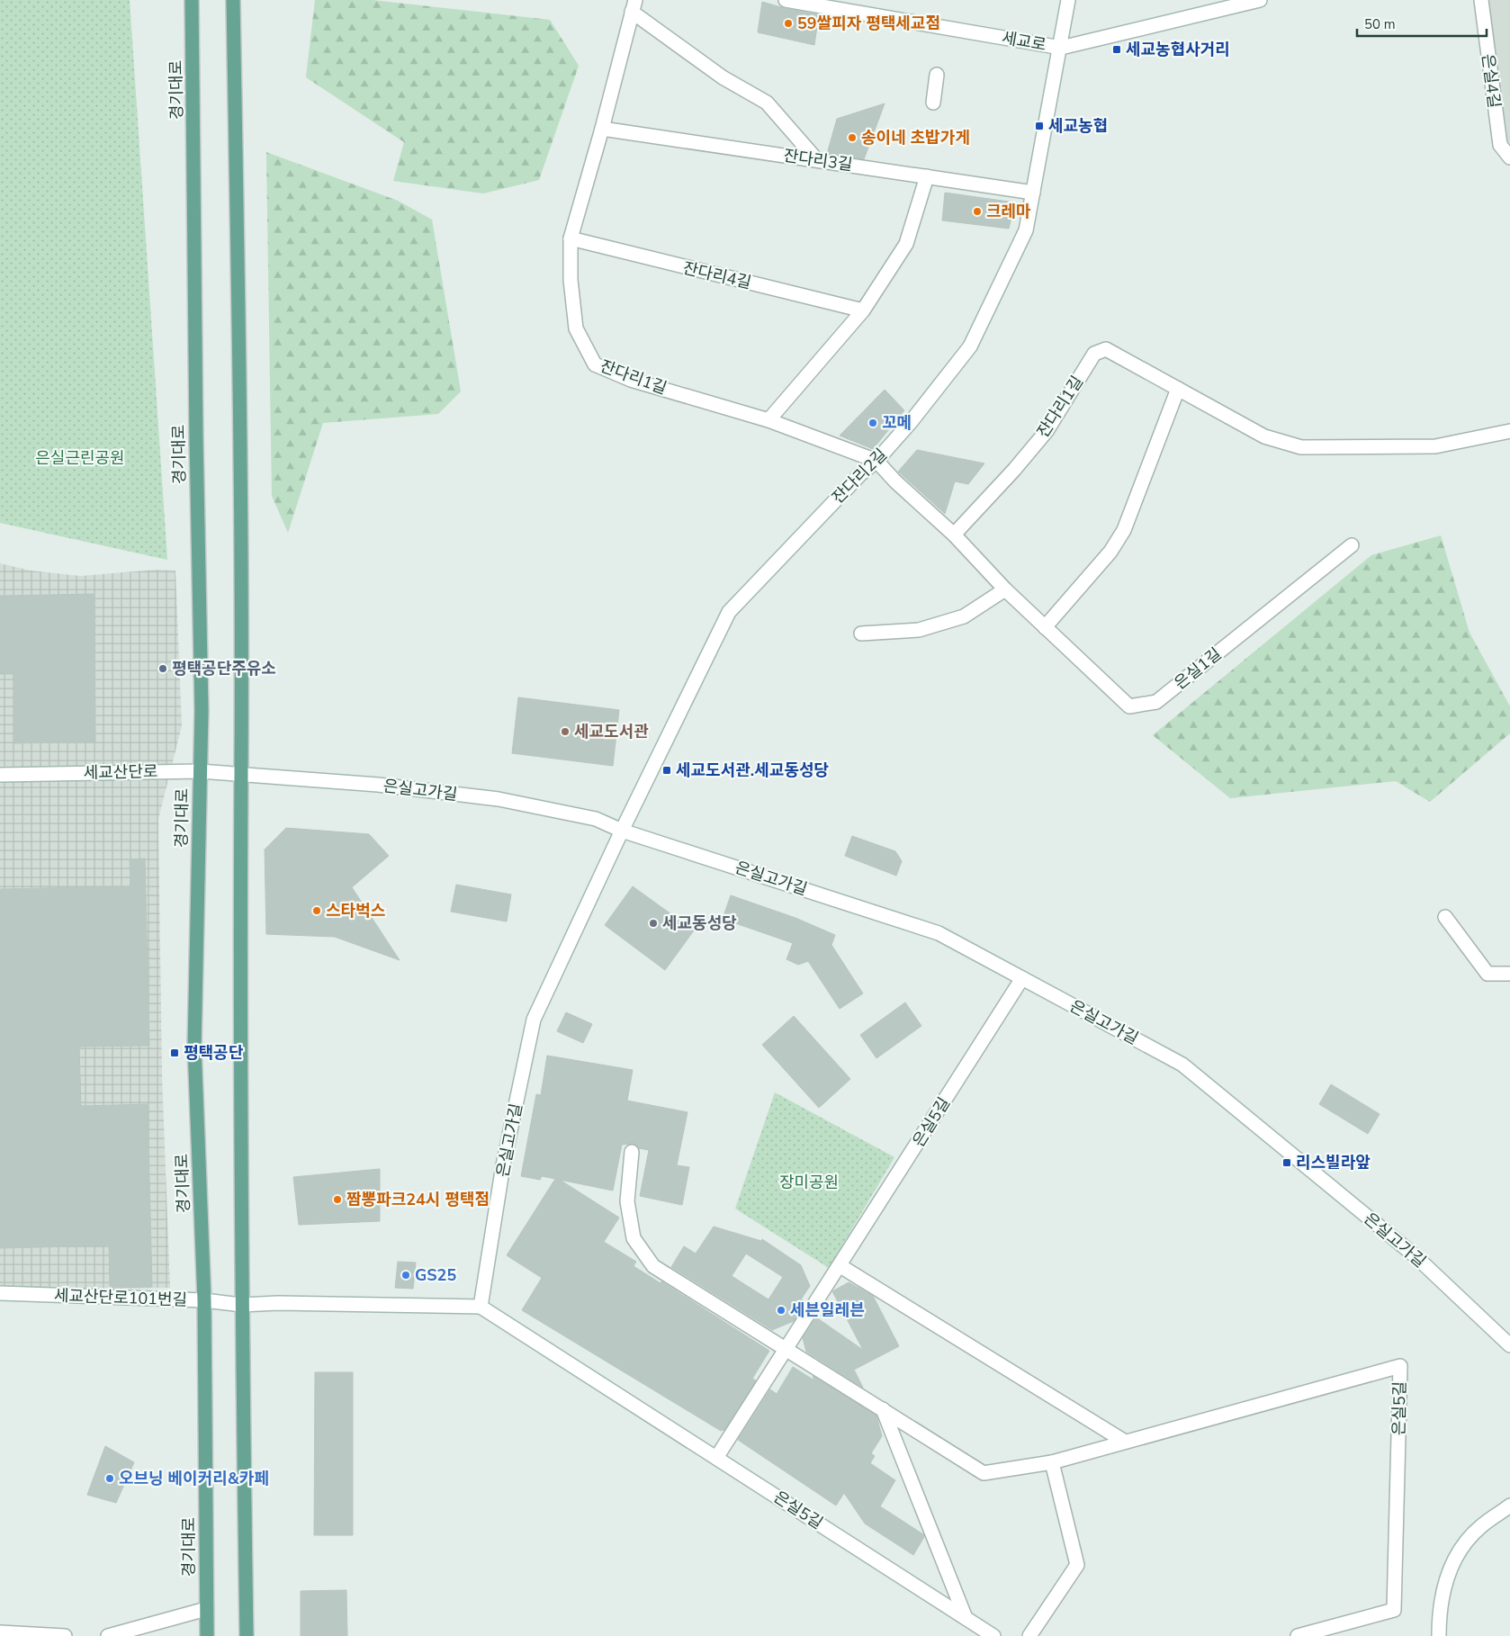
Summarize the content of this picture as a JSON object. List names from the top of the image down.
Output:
{
  "streets": {
    "main road": ["경기대로"],
    "street": [
      "세교로",
      "은실4길",
      "잔다리3길",
      "잔다리4길",
      "잔다리1길",
      "잔다리2길",
      "은실1길",
      "세교산단로",
      "은실고가길",
      "은실5길",
      "세교산단로101번길"
    ]
  },
  "crossings": [
    ["세교로", "잔다리2길"],
    ["경기대로", "세교산단로"],
    ["경기대로", "세교산단로101번길"],
    ["잔다리3길", "잔다리1길"],
    ["잔다리3길", "잔다리2길"],
    ["잔다리4길", "잔다리1길"],
    ["잔다리1길", "잔다리2길"],
    ["잔다리1길", "은실1길"],
    ["잔다리2길", "은실고가길"],
    ["세교산단로", "은실고가길"],
    ["은실고가길", "은실5길"],
    ["은실고가길", "세교산단로101번길"]
  ],
  "parks": ["은실근린공원", "장미공원"],
  "places": {
    "other": [
      "59쌀피자 평택세교점",
      "송이네 초밥가게",
      "크레마",
      "꼬메",
      "평택공단주유소",
      "세교도서관",
      "스타벅스",
      "세교동성당",
      "짬뽕파크24시 평택점",
      "GS25",
      "세븐일레븐",
      "오브닝 베이커리&카페"
    ],
    "transit": [
      "세교농협사거리",
      "세교농협",
      "세교도서관.세교동성당",
      "평택공단",
      "리스빌라앞"
    ]
  },
  "scale_bar": "50 m"
}
